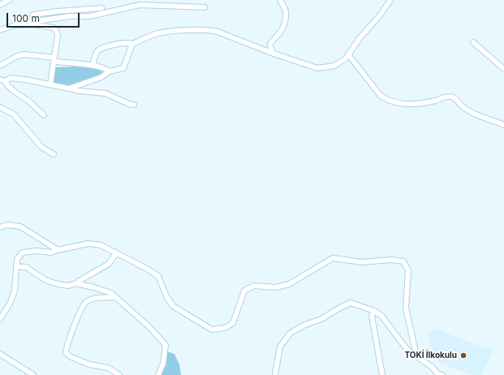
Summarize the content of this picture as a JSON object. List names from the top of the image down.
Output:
{
  "places": ["TOKİ İlkokulu"],
  "scale_bar": "100 m"
}
